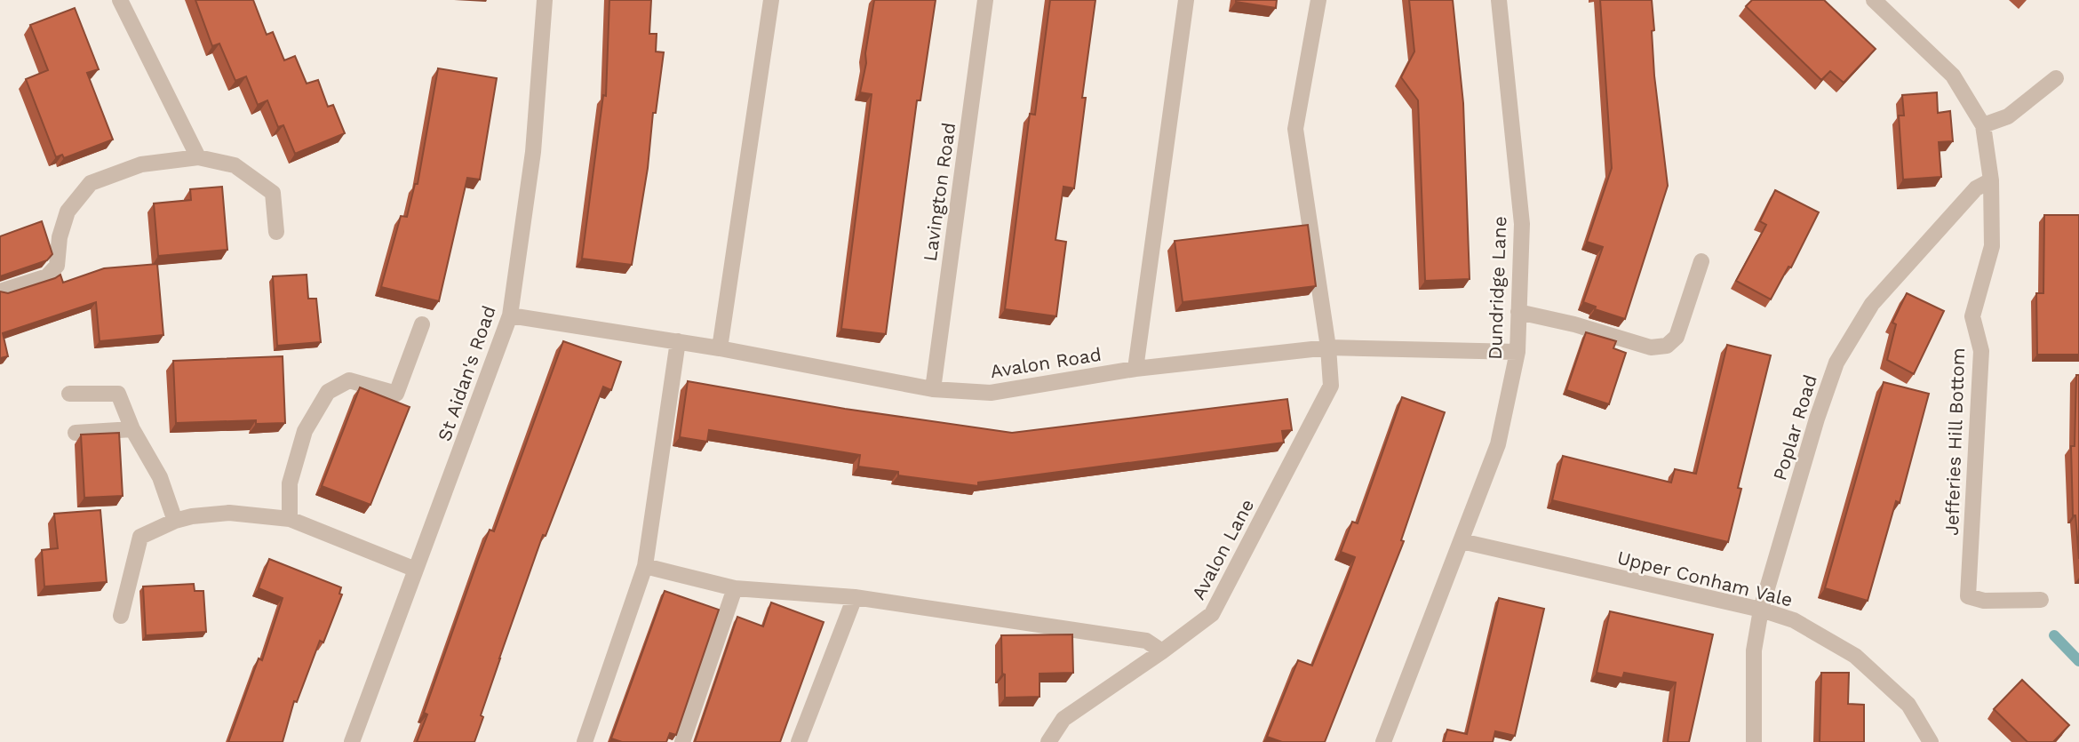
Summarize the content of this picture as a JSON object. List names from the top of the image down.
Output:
{
  "streets": {
    "street": [
      "Lavington Road",
      "Dundridge Lane",
      "Avalon Road",
      "St Aidan's Road",
      "Poplar Road",
      "Jefferies Hill Bottom",
      "Avalon Lane",
      "Upper Conham Vale"
    ]
  },
  "crossings": [
    ["Lavington Road", "Avalon Road"],
    ["Dundridge Lane", "Avalon Road"],
    ["Dundridge Lane", "Upper Conham Vale"],
    ["Avalon Road", "St Aidan's Road"],
    ["Avalon Road", "Avalon Lane"],
    ["Poplar Road", "Jefferies Hill Bottom"],
    ["Poplar Road", "Upper Conham Vale"]
  ]
}
